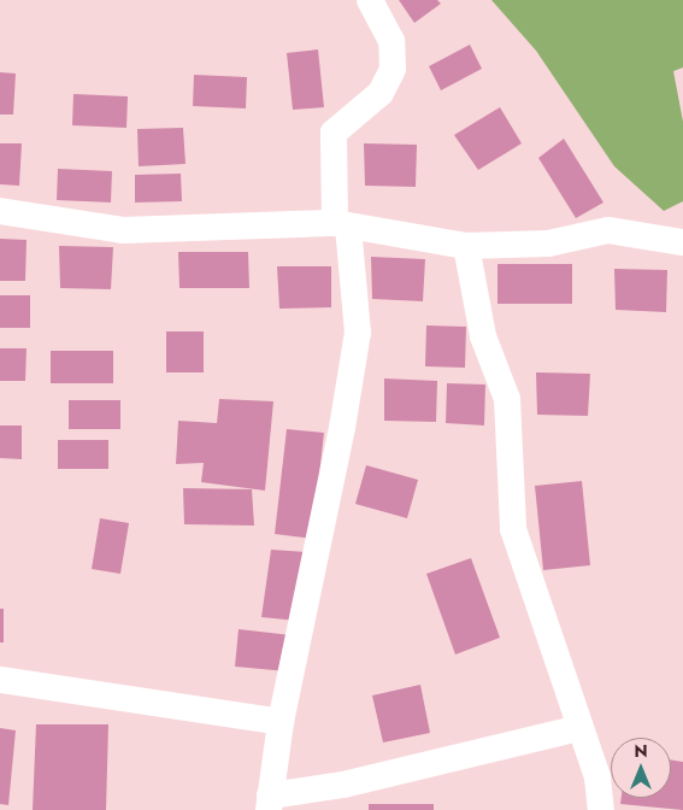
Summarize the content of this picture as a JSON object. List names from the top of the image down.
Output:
{
  "north": "top"
}
